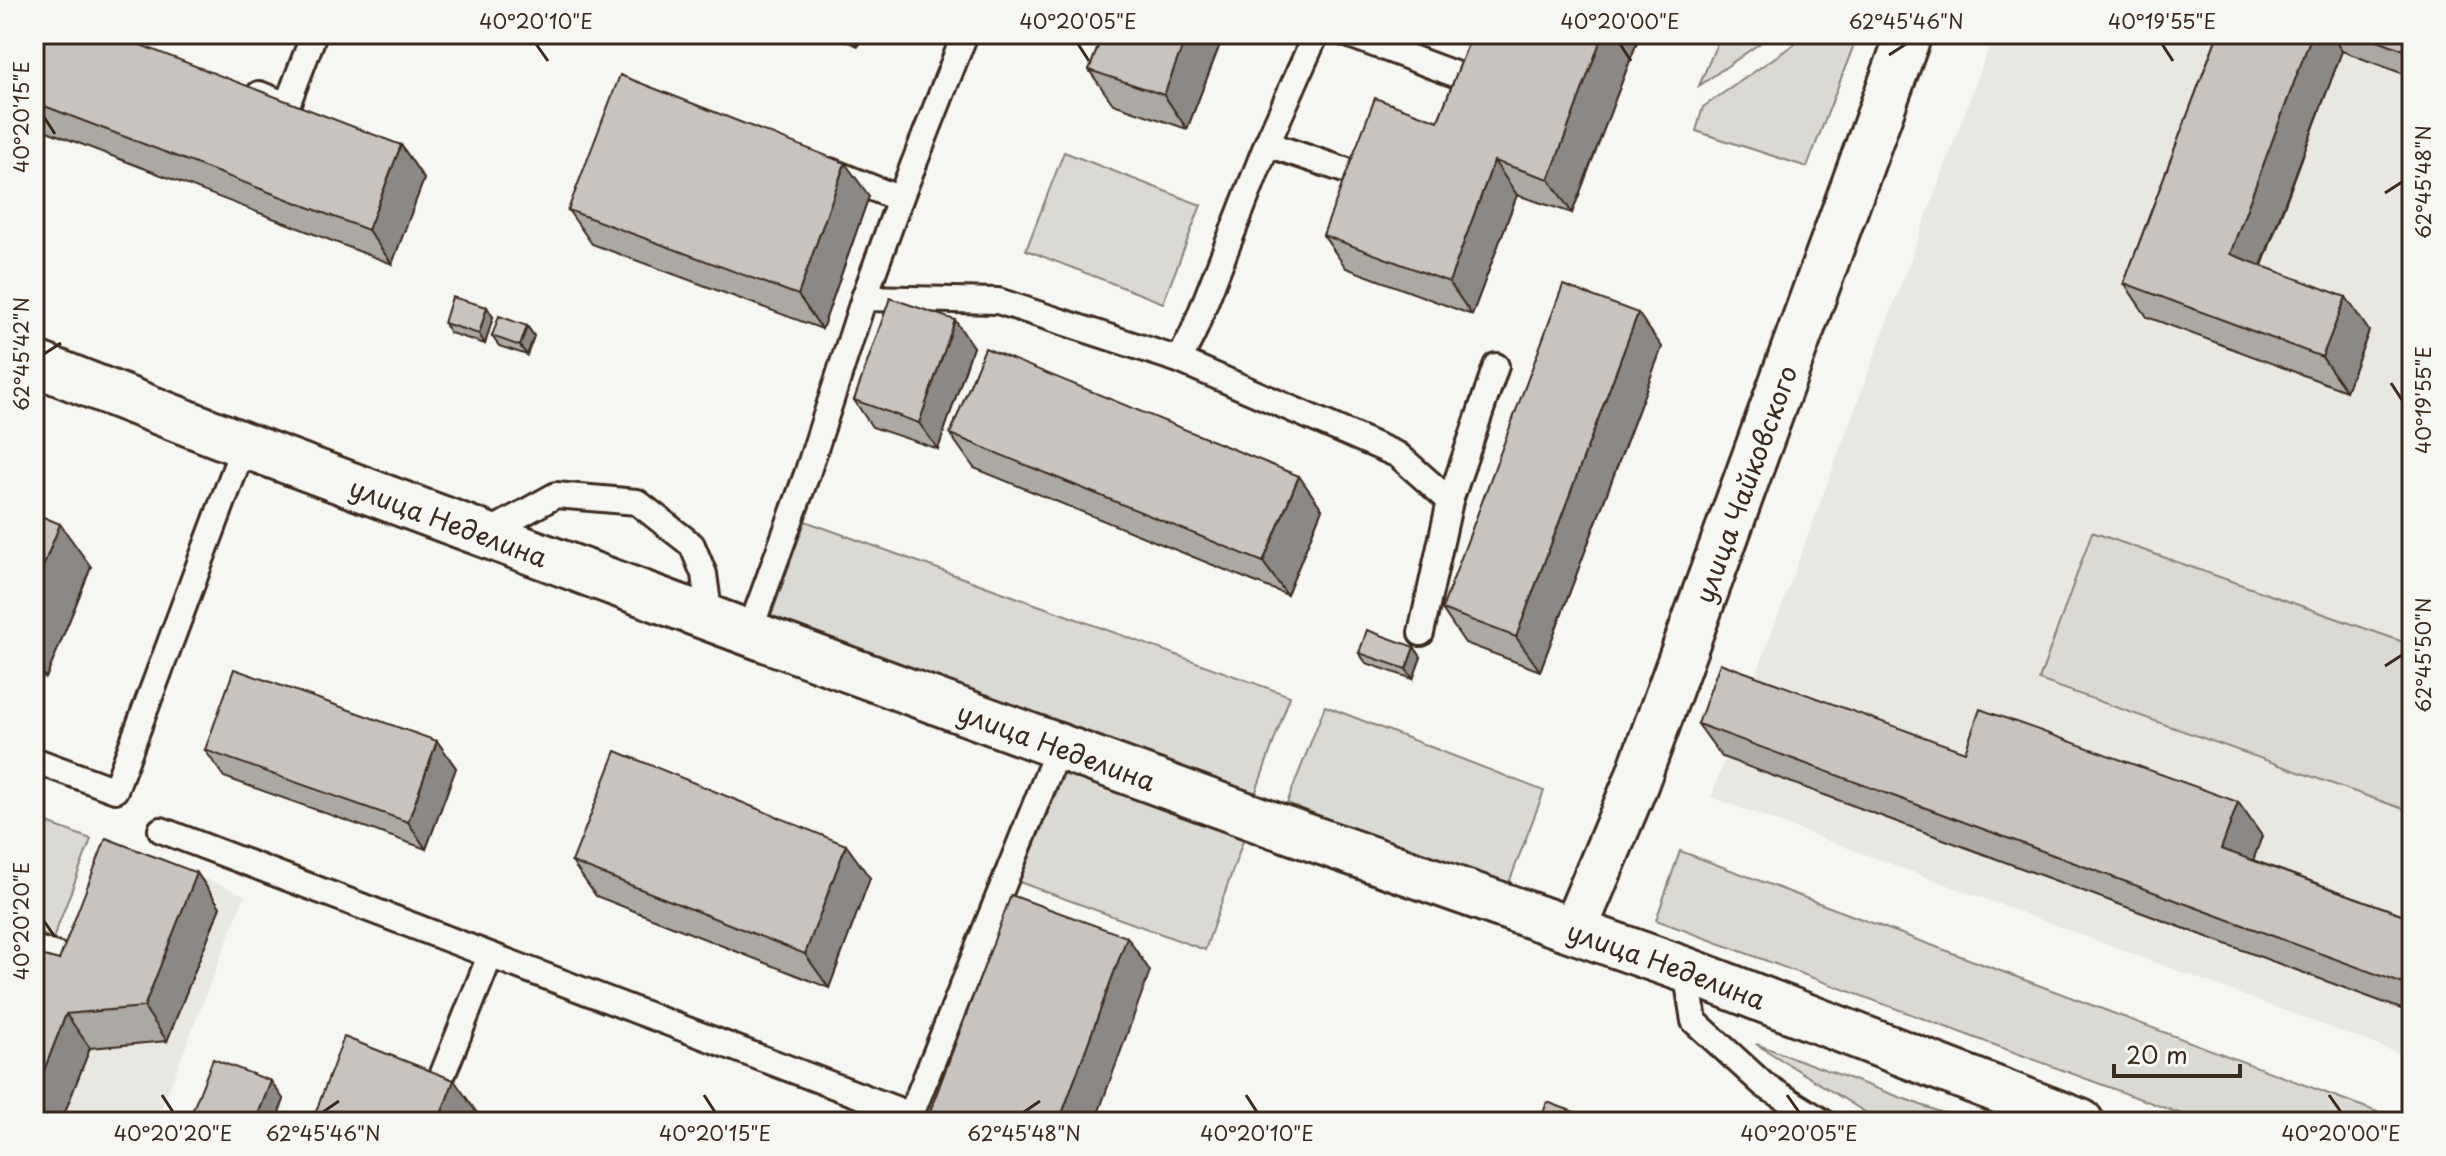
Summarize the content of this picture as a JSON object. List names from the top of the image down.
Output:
{
  "streets": {
    "street": ["улица Чайковского", "улица Неделина"]
  },
  "crossings": [
    ["улица Чайковского", "улица Неделина"]
  ],
  "scale_bar": "20 m",
  "coordinates": [
    "40°20'10\"E",
    "40°20'05\"E",
    "40°20'00\"E",
    "62°45'46\"N",
    "40°19'55\"E",
    "40°20'15\"E",
    "62°45'48\"N",
    "62°45'42\"N",
    "62°45'50\"N",
    "40°20'20\"E"
  ]
}
